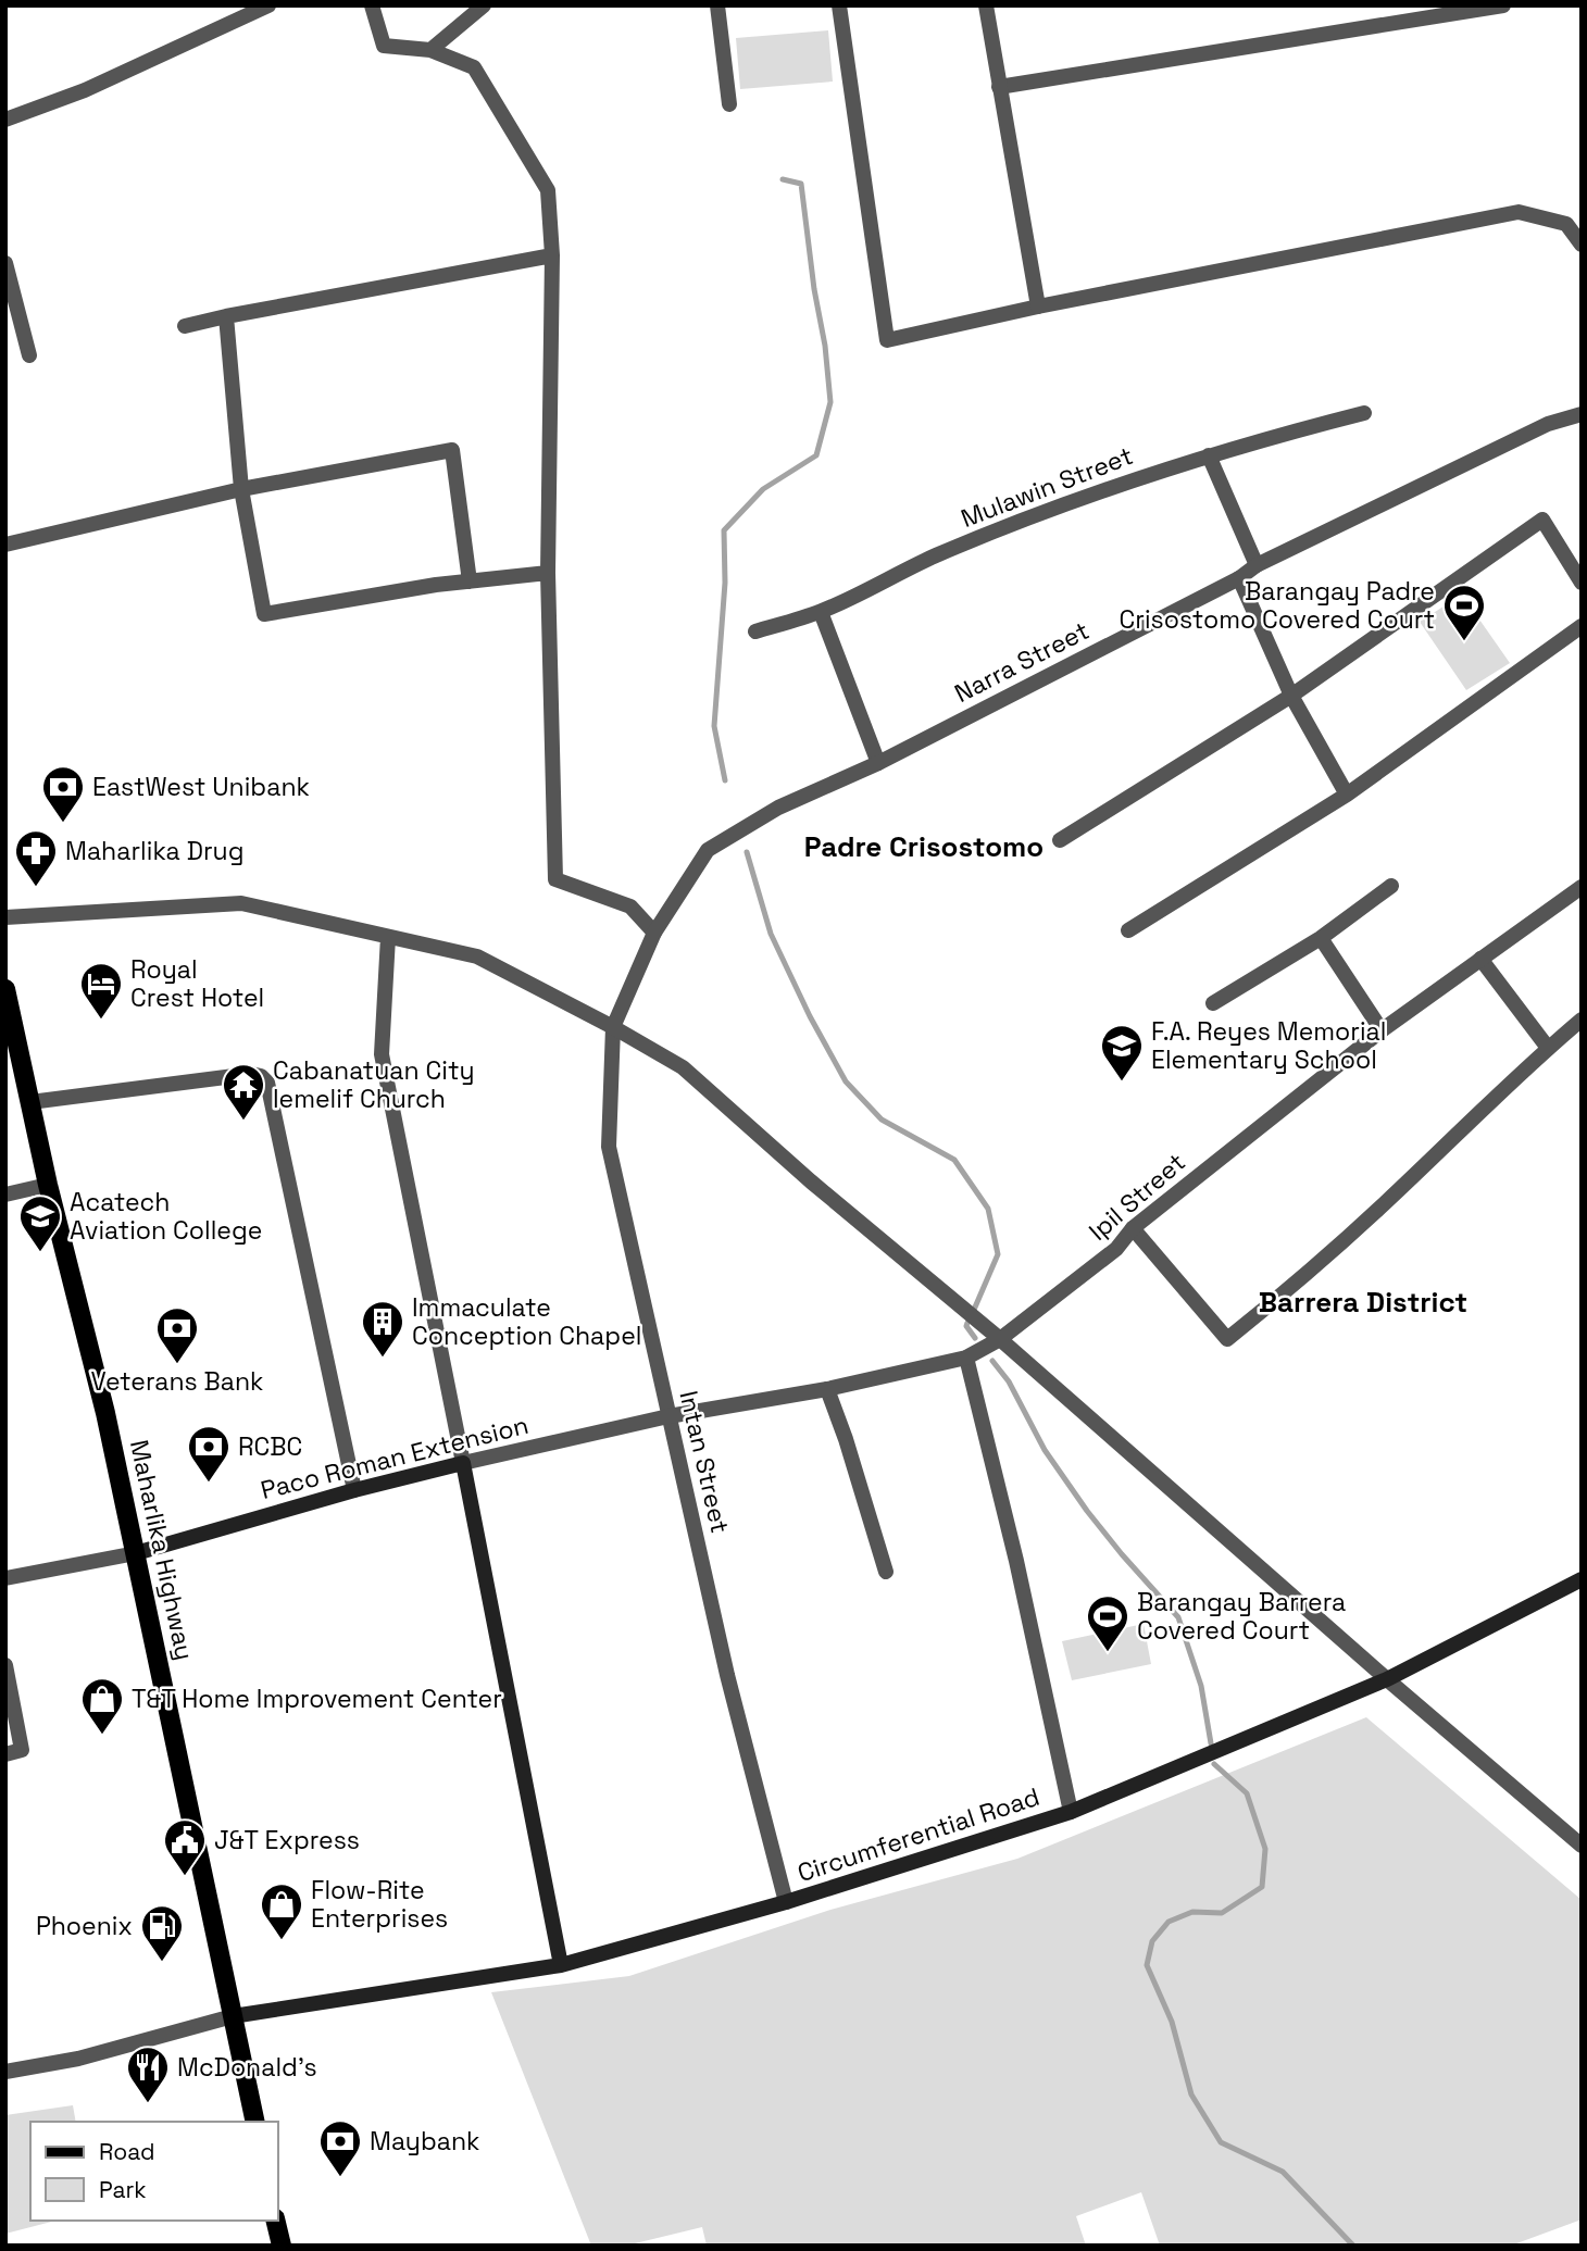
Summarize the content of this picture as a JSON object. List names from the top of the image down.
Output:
{
  "streets": {
    "main road": ["Paco Roman Extension", "Maharlika Highway", "Circumferential Road"],
    "street": [
      "Mulawin Street",
      "Narra Street",
      "Ipil Street",
      "Intan Street"
    ]
  },
  "crossings": [
    ["Narra Street", "Intan Street"],
    ["Ipil Street", "Paco Roman Extension"],
    ["Ipil Street", "Intan Street"],
    ["Paco Roman Extension", "Intan Street"],
    ["Paco Roman Extension", "Maharlika Highway"],
    ["Intan Street", "Circumferential Road"],
    ["Maharlika Highway", "Circumferential Road"]
  ],
  "districts": ["Padre Crisostomo", "Barrera District"],
  "places": {
    "sports": ["Barangay Padre Crisostomo Covered Court", "Barangay Barrera Covered Court"],
    "bank": [
      "EastWest Unibank",
      "Veterans Bank",
      "RCBC",
      "Maybank"
    ],
    "pharmacy": ["Maharlika Drug"],
    "hotel": ["Royal Crest Hotel"],
    "school or university": ["F.A. Reyes Memorial Elementary School", "Acatech Aviation College"],
    "temple": ["Cabanatuan City Iemelif Church"],
    "building": ["Immaculate Conception Chapel"],
    "shop": ["T&T Home Improvement Center", "Flow-Rite Enterprises"],
    "public building": ["J&T Express"],
    "fuel station": ["Phoenix"],
    "restaurant": ["McDonald's"]
  },
  "legend": ["Road", "Park"]
}
